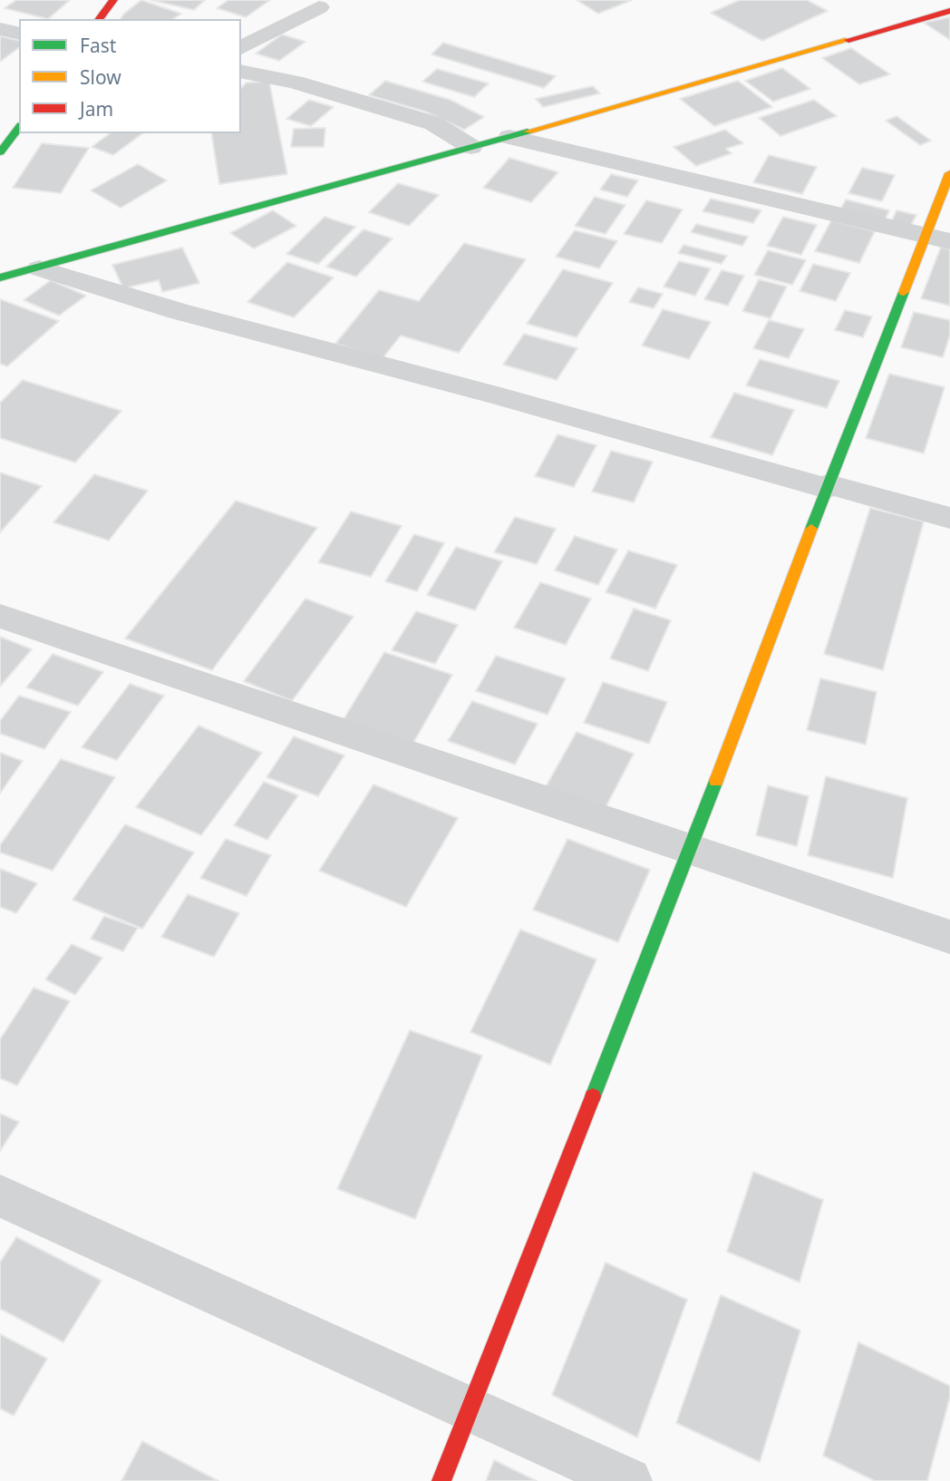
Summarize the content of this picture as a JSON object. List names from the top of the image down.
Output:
{
  "legend": ["Fast", "Slow", "Jam"]
}
